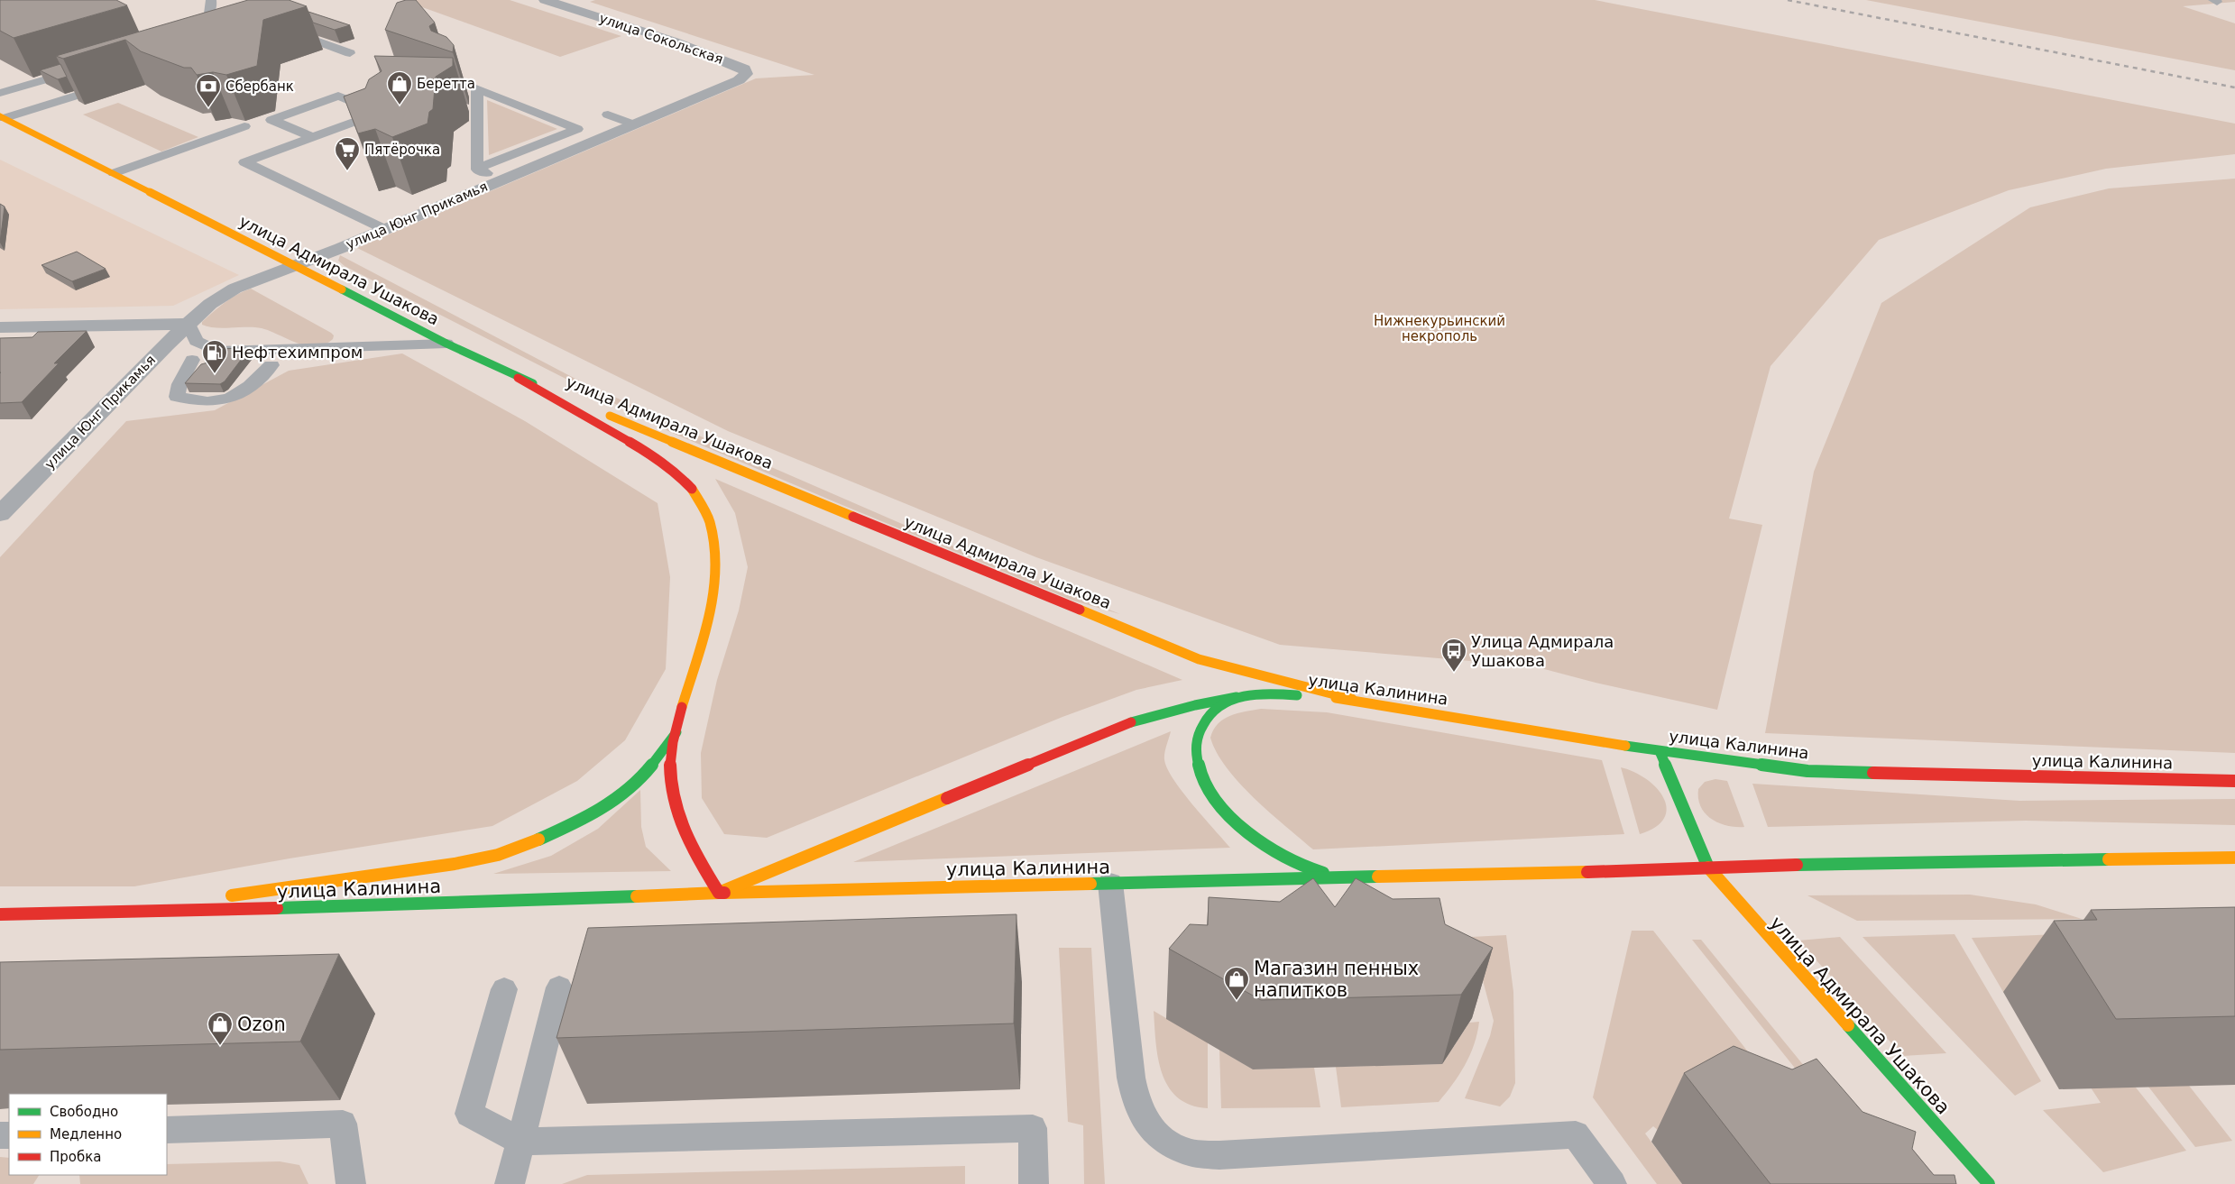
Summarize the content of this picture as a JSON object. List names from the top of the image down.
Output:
{
  "streets": {
    "main road": ["улица Адмирала Ушакова", "улица Калинина"],
    "street": ["улица Сокольская", "улица Юнг Прикамья"]
  },
  "crossings": [
    ["улица Сокольская", "улица Юнг Прикамья"],
    ["улица Юнг Прикамья", "улица Адмирала Ушакова"],
    ["улица Адмирала Ушакова", "улица Калинина"]
  ],
  "parks": ["Нижнекурьинский некрополь"],
  "places": {
    "shop": ["Беретта", "Магазин пенных напитков", "Ozon"],
    "bank": ["Сбербанк"],
    "supermarket": ["Пятёрочка"],
    "fuel station": ["Нефтехимпром"],
    "bus stop": ["Улица Адмирала Ушакова"]
  },
  "legend": ["Свободно", "Медленно", "Пробка"]
}
